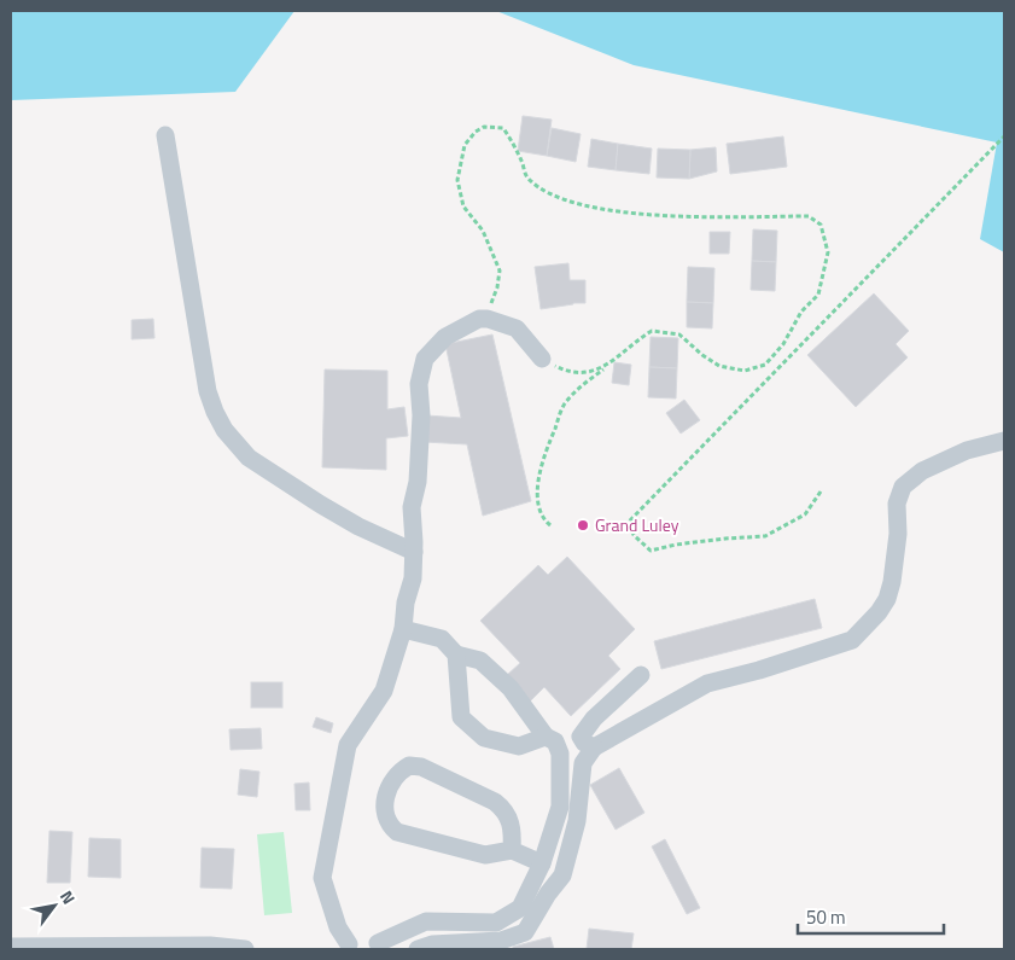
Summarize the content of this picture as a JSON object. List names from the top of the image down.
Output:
{
  "places": ["Grand Luley"],
  "scale_bar": "50 m",
  "north": "top right"
}
